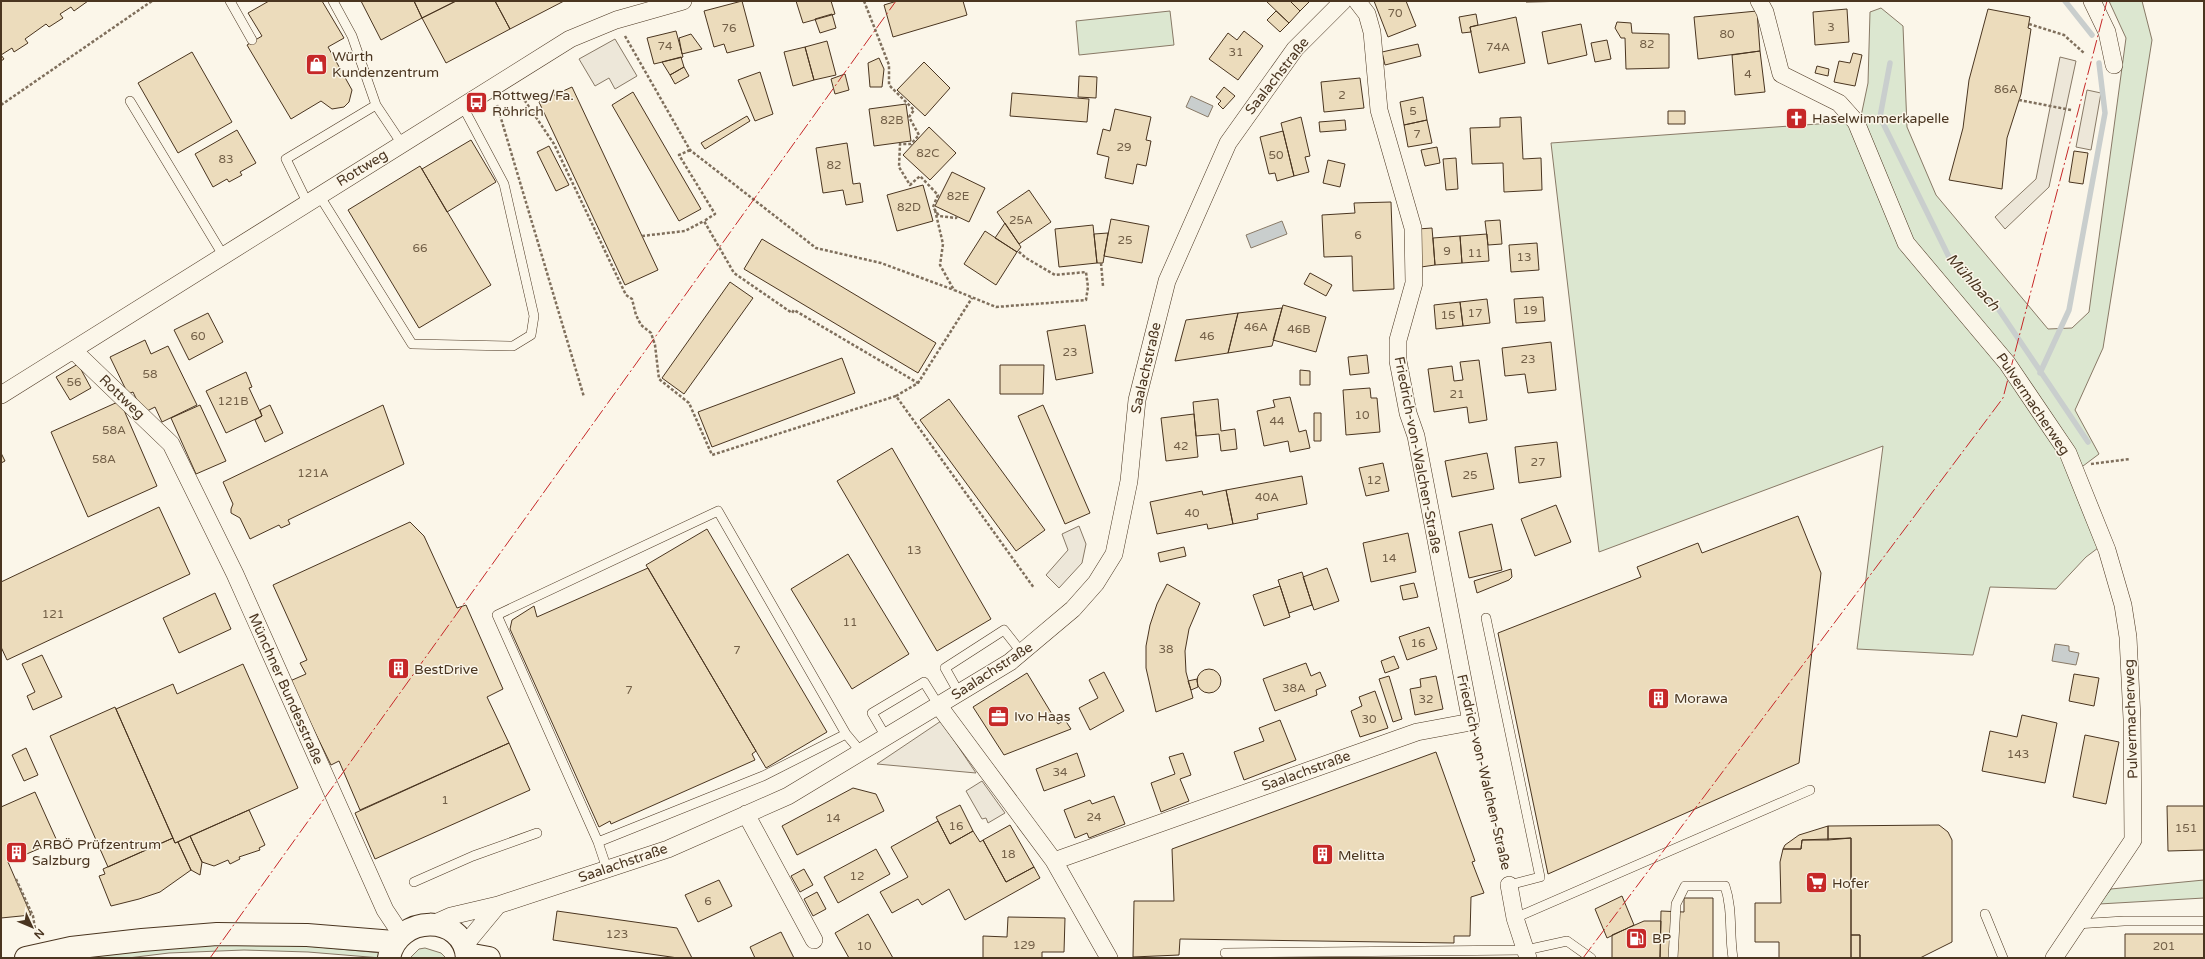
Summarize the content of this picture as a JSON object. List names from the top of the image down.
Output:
{
  "streets": {
    "street": [
      "Saalachstraße",
      "Rottweg",
      "Pulvermacherweg",
      "Friedrich-von-Walchen-Straße",
      "Münchner Bundesstraße"
    ]
  },
  "crossings": [
    ["Saalachstraße", "Friedrich-von-Walchen-Straße"],
    ["Rottweg", "Münchner Bundesstraße"]
  ],
  "water": ["Mühlbach"],
  "places": {
    "shop": ["Würth Kundenzentrum"],
    "bus stop": ["Rottweg/Fa. Röhrich"],
    "church": ["Haselwimmerkapelle"],
    "building": [
      "BestDrive",
      "Morawa",
      "ARBÖ Prüfzentrum Salzburg",
      "Melitta"
    ],
    "office": ["Ivo Haas"],
    "supermarket": ["Hofer"],
    "fuel station": ["BP"]
  },
  "house_numbers": [
    "70",
    "3",
    "76",
    "80",
    "82",
    "74",
    "74A",
    "31",
    "4",
    "86A",
    "2",
    "5",
    "82B",
    "7",
    "29",
    "82C",
    "50",
    "83",
    "82",
    "82E",
    "82D",
    "25A",
    "6",
    "25",
    "66",
    "9",
    "11",
    "13",
    "19",
    "17",
    "15",
    "46A",
    "46B",
    "60",
    "46",
    "23",
    "23",
    "58",
    "56",
    "21",
    "121B",
    "10",
    "44",
    "58A",
    "42",
    "58A",
    "27",
    "121A",
    "25",
    "12",
    "40A",
    "40",
    "13",
    "14",
    "121",
    "11",
    "16",
    "38",
    "7",
    "38A",
    "7",
    "32",
    "30",
    "143",
    "34",
    "1",
    "24",
    "14",
    "16",
    "151",
    "18",
    "12",
    "6",
    "123",
    "129",
    "10",
    "201"
  ],
  "north": "bottom right"
}
